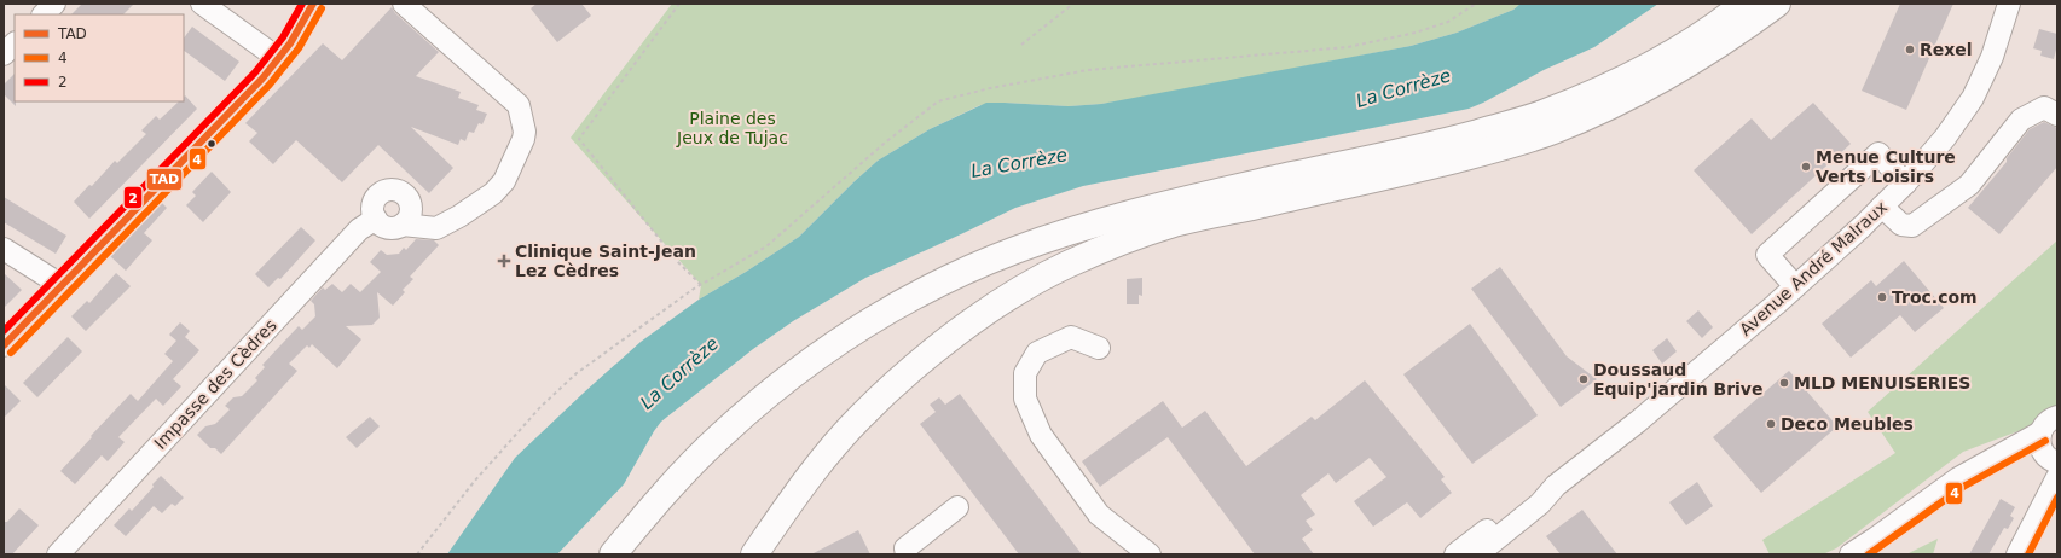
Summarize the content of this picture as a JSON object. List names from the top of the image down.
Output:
{
  "streets": {
    "street": ["Avenue André Malraux", "Impasse des Cèdres"]
  },
  "water": ["La Corrèze"],
  "parks": ["Plaine des Jeux de Tujac"],
  "places": {
    "other": [
      "Rexel",
      "Menue Culture Verts Loisirs",
      "Troc.com",
      "Doussaud Equip'jardin Brive",
      "MLD MENUISERIES",
      "Deco Meubles"
    ],
    "health": ["Clinique Saint-Jean Lez Cèdres"]
  },
  "lines": ["transit line TAD", "transit line 2", "transit line 4"],
  "legend": ["TAD", "4", "2"]
}
